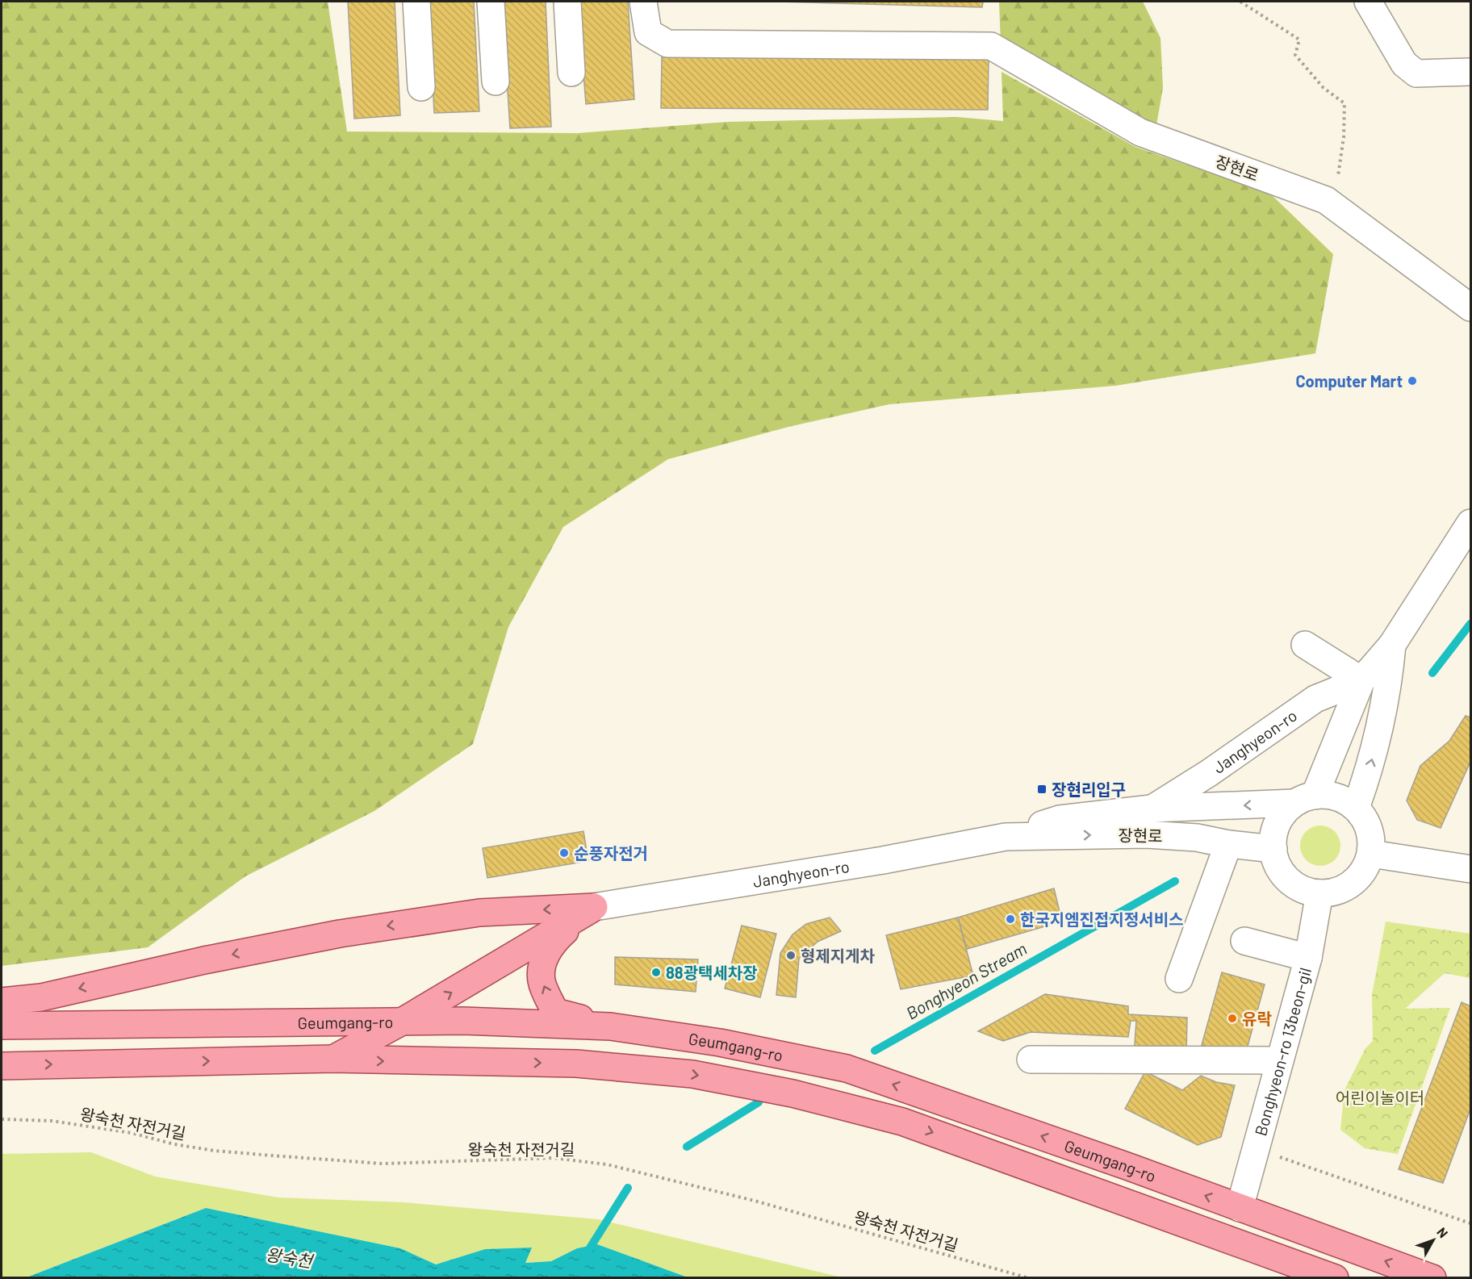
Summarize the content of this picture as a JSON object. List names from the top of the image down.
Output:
{
  "streets": {
    "main road": ["Geumgang-ro"],
    "street": ["장현로", "Janghyeon-ro", "Bonghyeon-ro 13beon-gil"],
    "path": ["왕숙천 자전거길"]
  },
  "crossings": [
    ["장현로", "Janghyeon-ro"],
    ["장현로", "Bonghyeon-ro 13beon-gil"],
    ["Geumgang-ro", "Bonghyeon-ro 13beon-gil"]
  ],
  "water": ["Bonghyeon Stream", "왕숙천"],
  "parks": ["어린이놀이터"],
  "places": {
    "other": [
      "Computer Mart",
      "순풍자전거",
      "한국지엠진접지정서비스",
      "형제지게차",
      "88광택세차장",
      "유락"
    ],
    "transit": ["장현리입구"]
  },
  "north": "top right"
}
